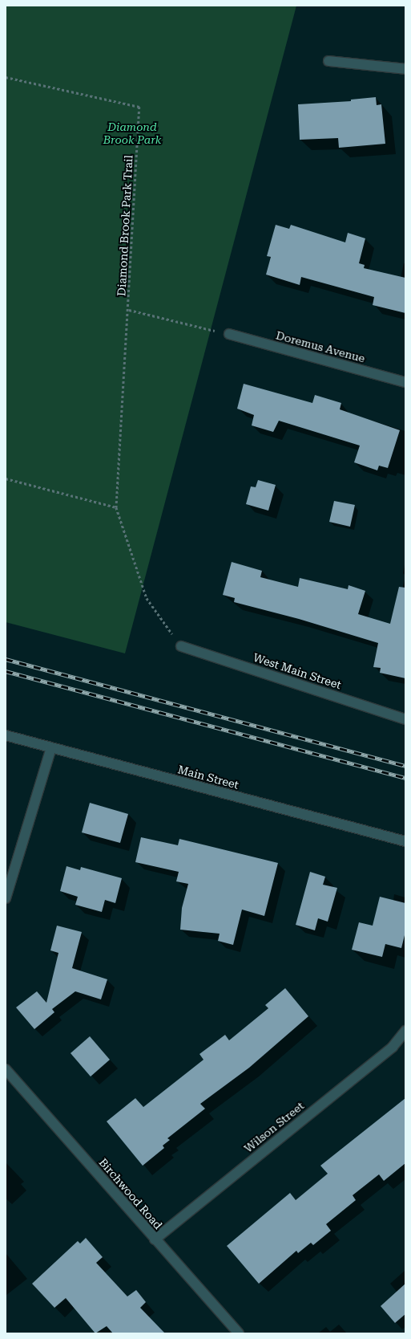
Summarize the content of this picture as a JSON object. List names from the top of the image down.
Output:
{
  "streets": {
    "street": [
      "Doremus Avenue",
      "West Main Street",
      "Main Street",
      "Wilson Street",
      "Birchwood Road"
    ],
    "path": ["Diamond Brook Park Trail"]
  },
  "crossings": [
    ["Diamond Brook Park Trail", "Doremus Avenue"],
    ["Diamond Brook Park Trail", "West Main Street"],
    ["Wilson Street", "Birchwood Road"]
  ],
  "parks": ["Diamond Brook Park"]
}
